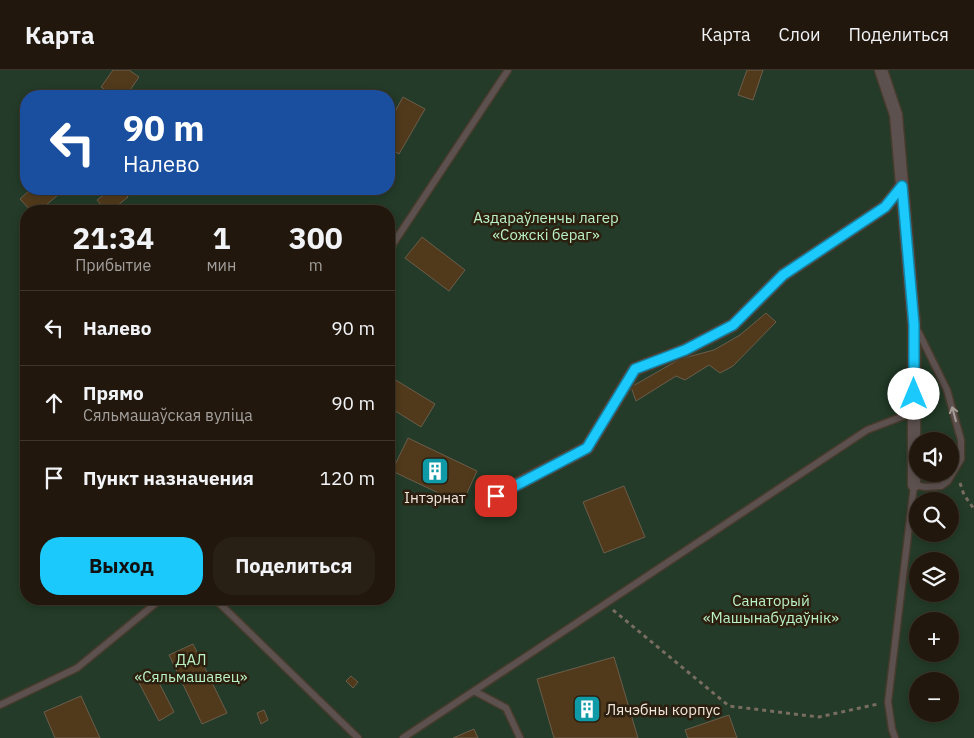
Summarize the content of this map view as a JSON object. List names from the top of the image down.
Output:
{
  "parks": ["Аздараўленчы лагер «Сожскі бераг»", "Санаторый «Машынабудаўнік»", "ДАЛ «Сяльмашавец»"],
  "places": {
    "building": ["Інтэрнат", "Лячэбны корпус"]
  },
  "page": {
    "header": "Карта",
    "nav": ["Карта", "Слои", "Поделиться"],
    "turn": ["90 m", "Налево"],
    "eta": [
      "21:34",
      "Прибытие",
      "1",
      "мин",
      "300",
      "m"
    ],
    "list": [
      {
        "name": "Налево",
        "value": "90 m"
      },
      {
        "name": "Прямо",
        "note": "Сяльмашаўская вуліца",
        "value": "90 m"
      },
      {
        "name": "Пункт назначения",
        "value": "120 m"
      }
    ],
    "map_buttons": ["+", "−"],
    "buttons": ["Выход", "Поделиться"]
  }
}
